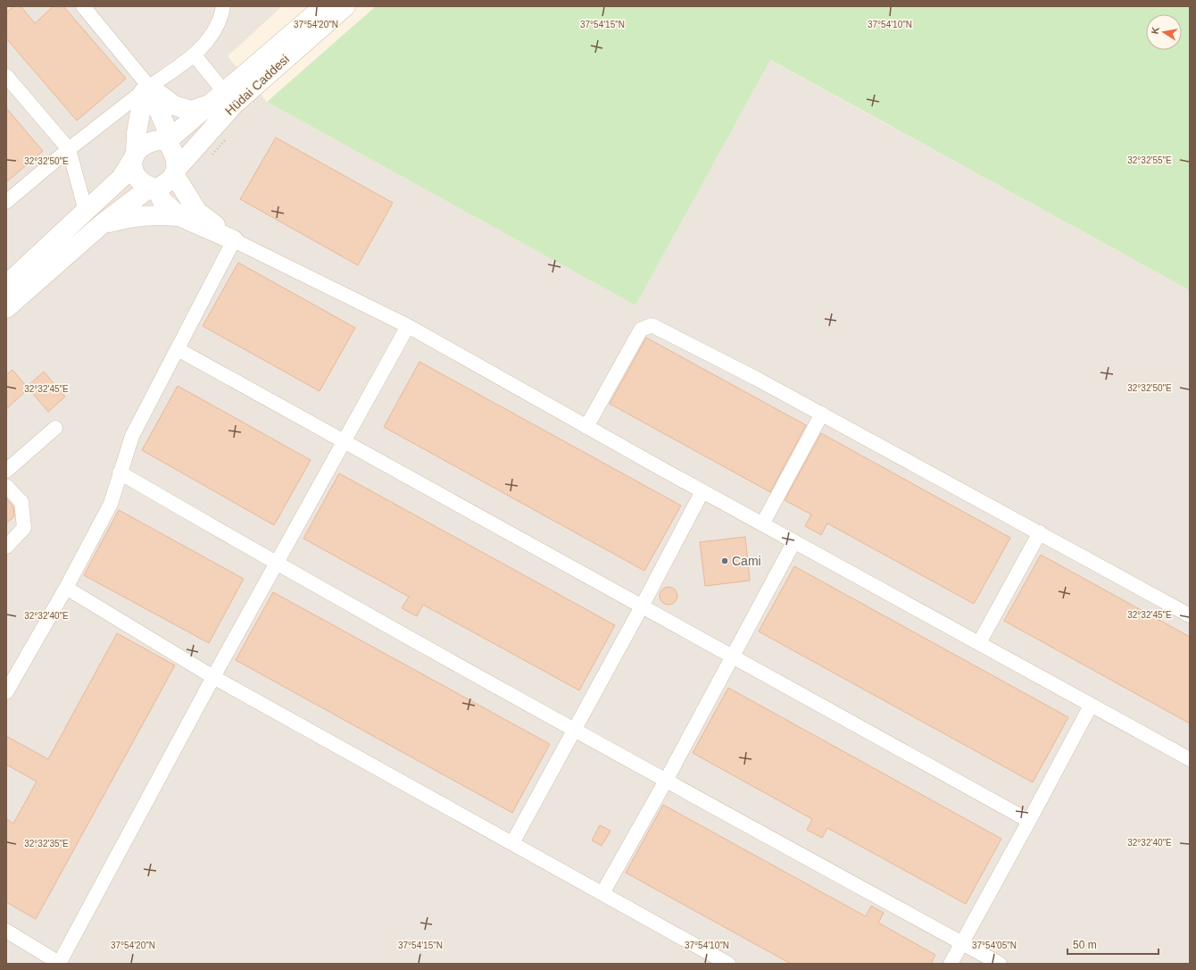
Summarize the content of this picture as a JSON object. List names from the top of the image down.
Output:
{
  "streets": {
    "street": ["Hüdai Caddesi"]
  },
  "places": ["Cami"],
  "scale_bar": "50 m",
  "north": "left",
  "coordinates": [
    "37°54'20\"N",
    "37°54'15\"N",
    "37°54'10\"N",
    "32°32'55\"E",
    "32°32'50\"E",
    "32°32'45\"E",
    "32°32'40\"E",
    "32°32'35\"E",
    "37°54'05\"N"
  ]
}
